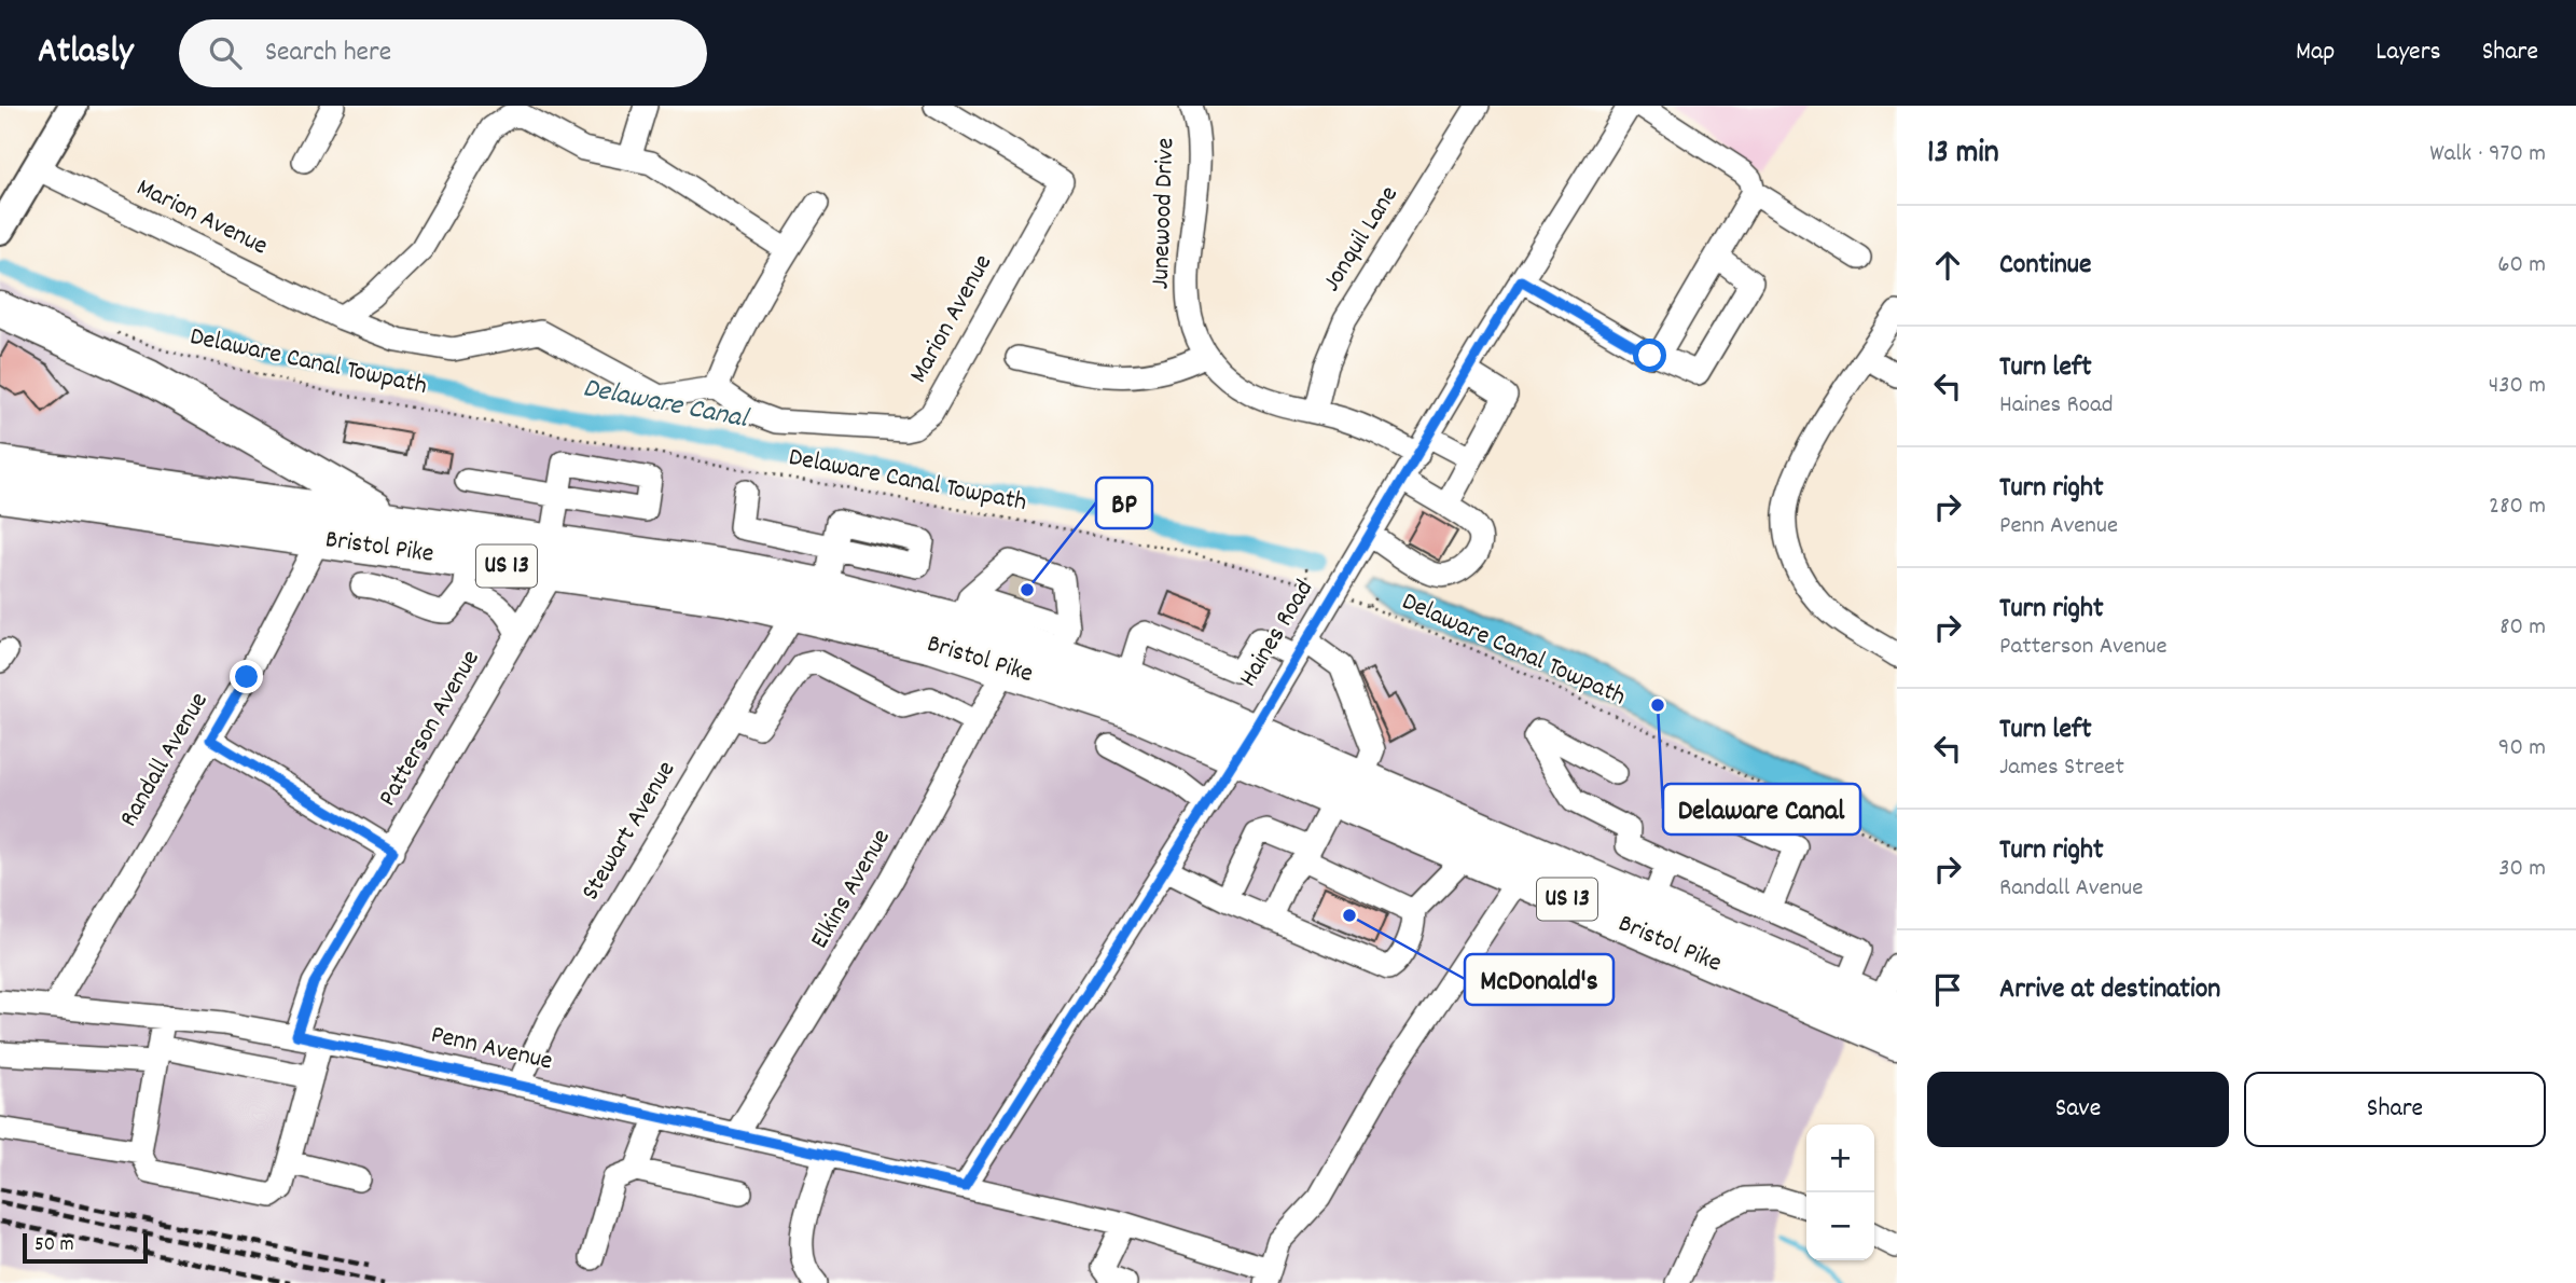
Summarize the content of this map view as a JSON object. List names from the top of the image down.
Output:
{
  "streets": {
    "highway": ["Bristol Pike", "US 13"],
    "street": [
      "Junewood Drive",
      "Marion Avenue",
      "Jonquil Lane",
      "Haines Road",
      "Patterson Avenue",
      "Randall Avenue",
      "Stewart Avenue",
      "Elkins Avenue",
      "Penn Avenue"
    ],
    "path": ["Delaware Canal Towpath"]
  },
  "crossings": [
    ["Junewood Drive", "Jonquil Lane"],
    ["Junewood Drive", "Haines Road"],
    ["Bristol Pike", "Haines Road"],
    ["Bristol Pike", "Patterson Avenue"],
    ["Bristol Pike", "Randall Avenue"],
    ["Bristol Pike", "Stewart Avenue"],
    ["Bristol Pike", "Elkins Avenue"],
    ["Haines Road", "Penn Avenue"],
    ["Patterson Avenue", "Penn Avenue"],
    ["Randall Avenue", "Penn Avenue"],
    ["Stewart Avenue", "Penn Avenue"],
    ["Elkins Avenue", "Penn Avenue"]
  ],
  "water": ["Delaware Canal"],
  "places": ["BP", "Delaware Canal", "McDonald's"],
  "scale_bar": "50 m",
  "page": {
    "header": "Atlasly",
    "search": "Search here",
    "nav": ["Map", "Layers", "Share"],
    "heading": ["13 min", "Walk · 970 m"],
    "list": [
      ["Continue", "60 m"],
      ["Turn left", "Haines Road", "430 m"],
      ["Turn right", "Penn Avenue", "280 m"],
      ["Turn right", "Patterson Avenue", "80 m"],
      ["Turn left", "James Street", "90 m"],
      ["Turn right", "Randall Avenue", "30 m"],
      "Arrive at destination"
    ],
    "buttons": ["Save", "Share"],
    "map_buttons": ["+", "−"],
    "scale": "50 m"
  }
}
